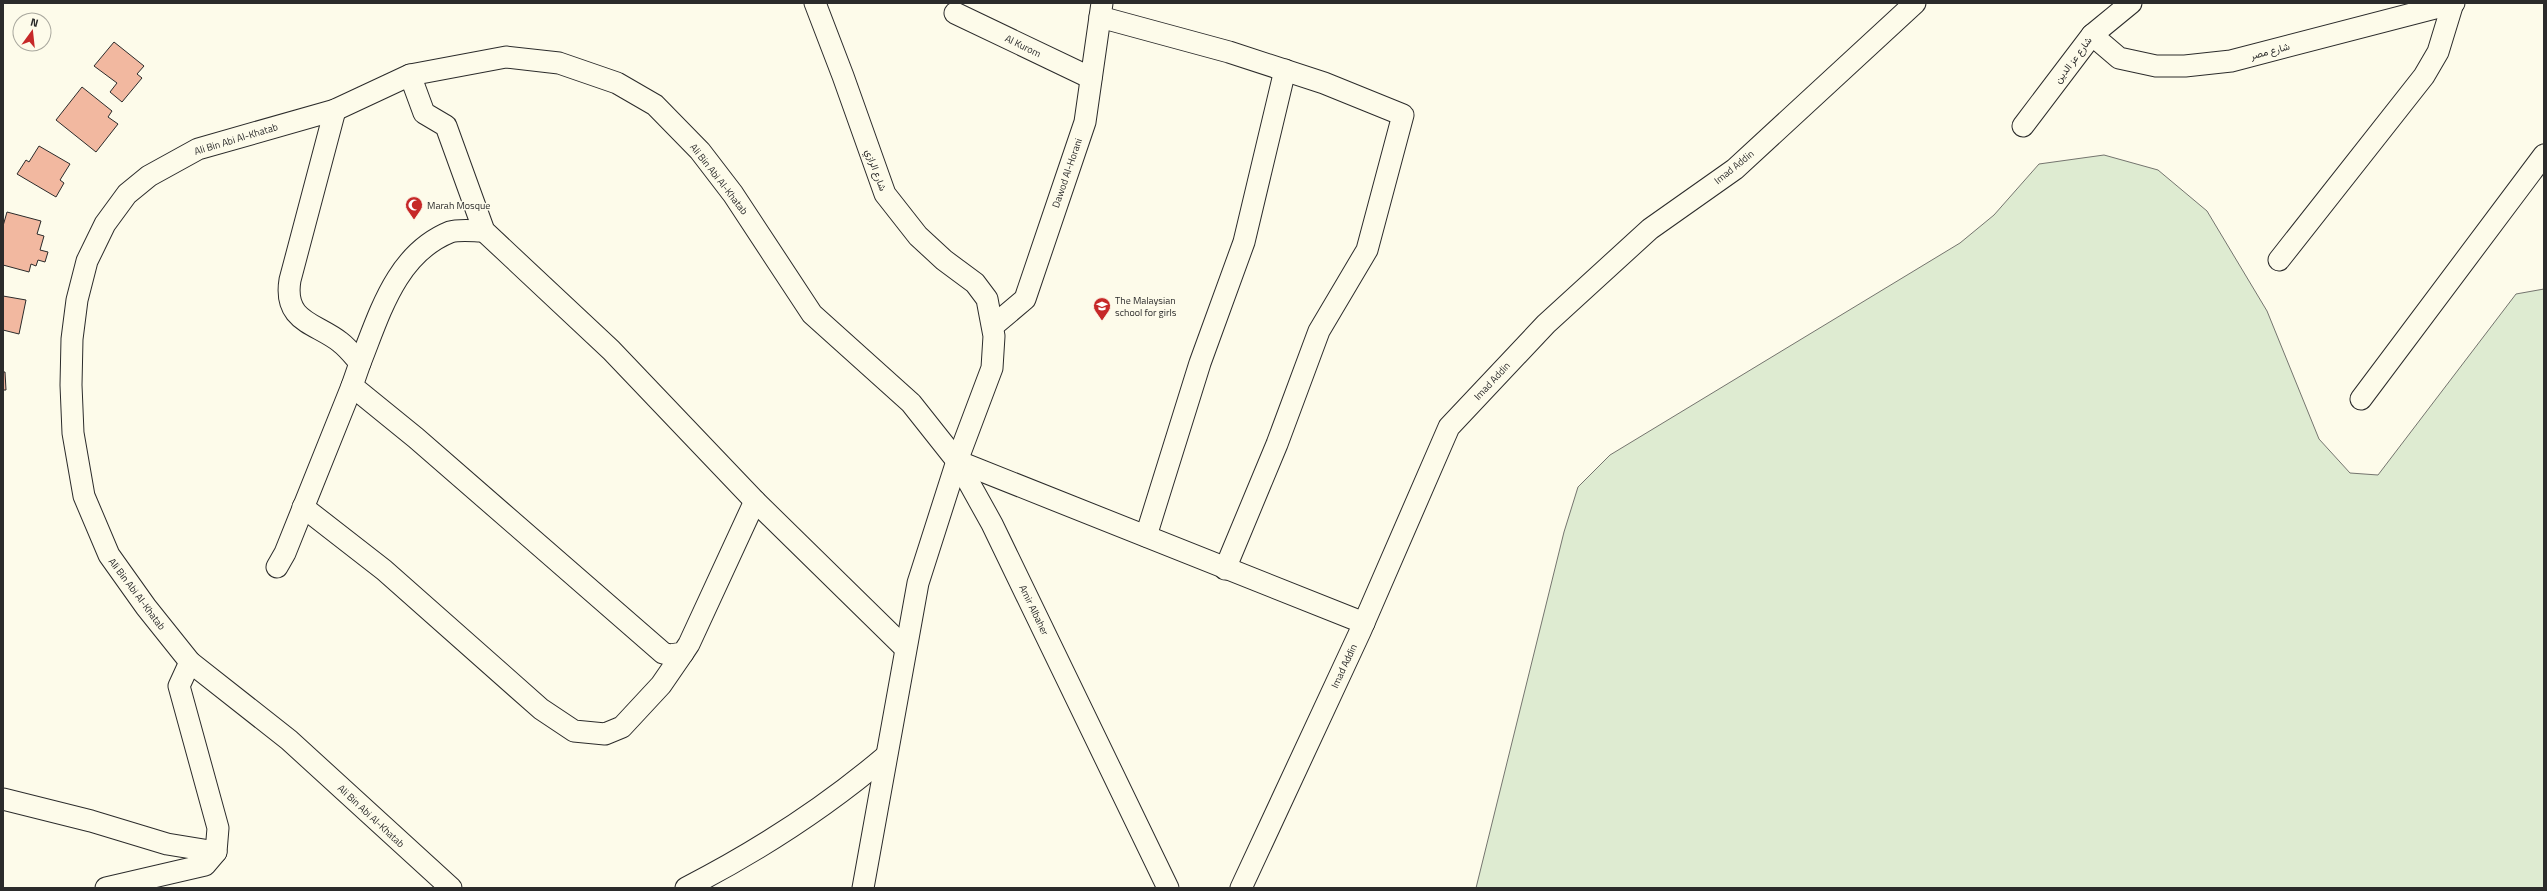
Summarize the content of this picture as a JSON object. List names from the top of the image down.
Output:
{
  "streets": {
    "street": [
      "Al Kurom",
      "شارع مصر",
      "شارع عز الدين",
      "Ali Bin Abi Al-Khatab",
      "Imad Addin",
      "شارع الرازي",
      "Dawod Al-Horani",
      "Amir Albaher"
    ]
  },
  "crossings": [
    ["Al Kurom", "Dawod Al-Horani"],
    ["شارع مصر", "شارع عز الدين"],
    ["Ali Bin Abi Al-Khatab", "Amir Albaher"],
    ["شارع الرازي", "Dawod Al-Horani"]
  ],
  "places": {
    "mosque": ["Marah Mosque"],
    "school or university": ["The Malaysian school for girls"]
  },
  "north": "top"
}
